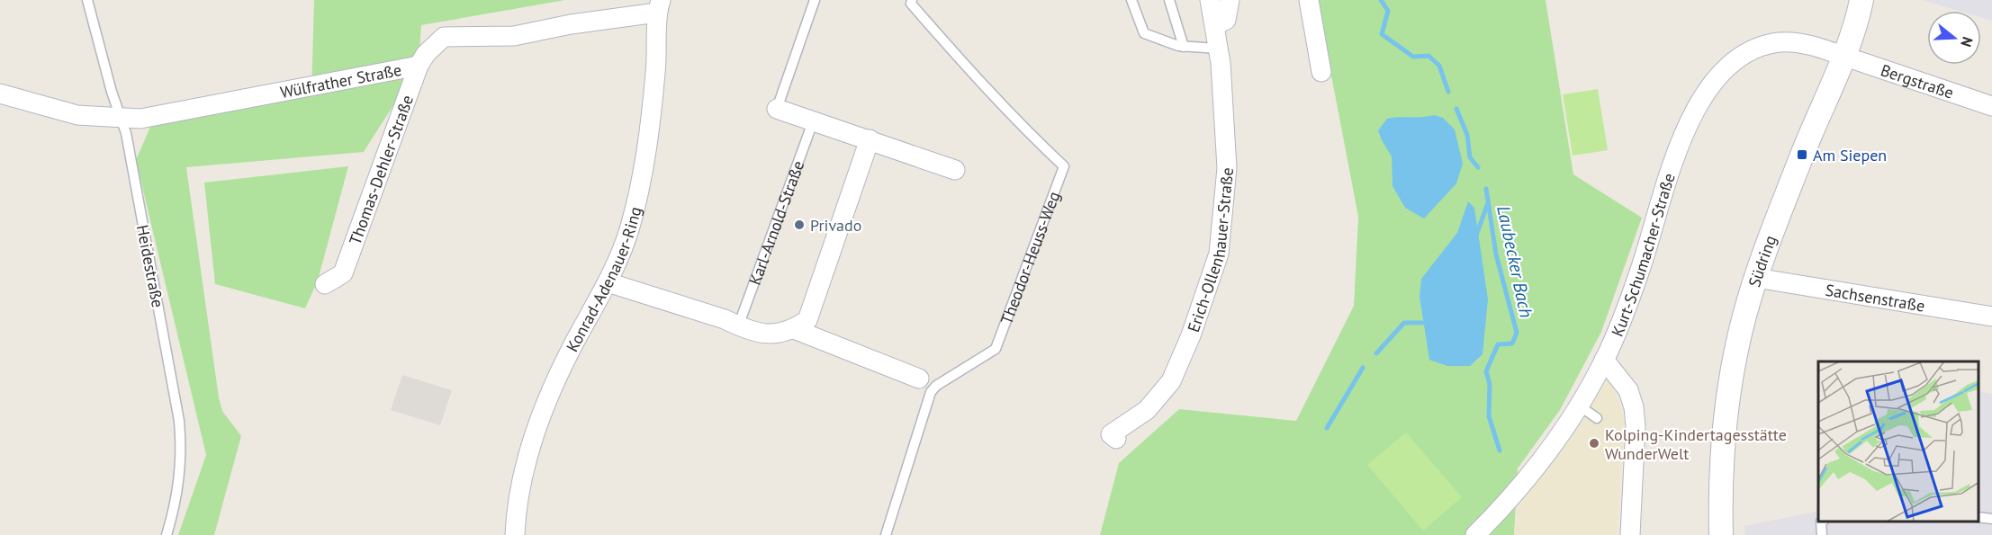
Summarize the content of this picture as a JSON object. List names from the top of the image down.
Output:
{
  "streets": {
    "street": [
      "Wülfrather Straße",
      "Bergstraße",
      "Thomas-Dehler-Straße",
      "Erich-Ollenhauer-Straße",
      "Kurt-Schumacher-Straße",
      "Südring",
      "Konrad-Adenauer-Ring",
      "Sachsenstraße"
    ],
    "lane": ["Karl-Arnold-Straße", "Theodor-Heuss-Weg", "Heidestraße"]
  },
  "crossings": [
    ["Wülfrather Straße", "Thomas-Dehler-Straße"],
    ["Wülfrather Straße", "Heidestraße"],
    ["Wülfrather Straße", "Konrad-Adenauer-Ring"],
    ["Bergstraße", "Kurt-Schumacher-Straße"],
    ["Bergstraße", "Südring"],
    ["Kurt-Schumacher-Straße", "Südring"],
    ["Südring", "Sachsenstraße"]
  ],
  "water": ["Laubecker Bach"],
  "places": {
    "transit": ["Am Siepen"],
    "other": ["Privado", "Kolping-Kindertagesstätte WunderWelt"]
  },
  "north": "right"
}
